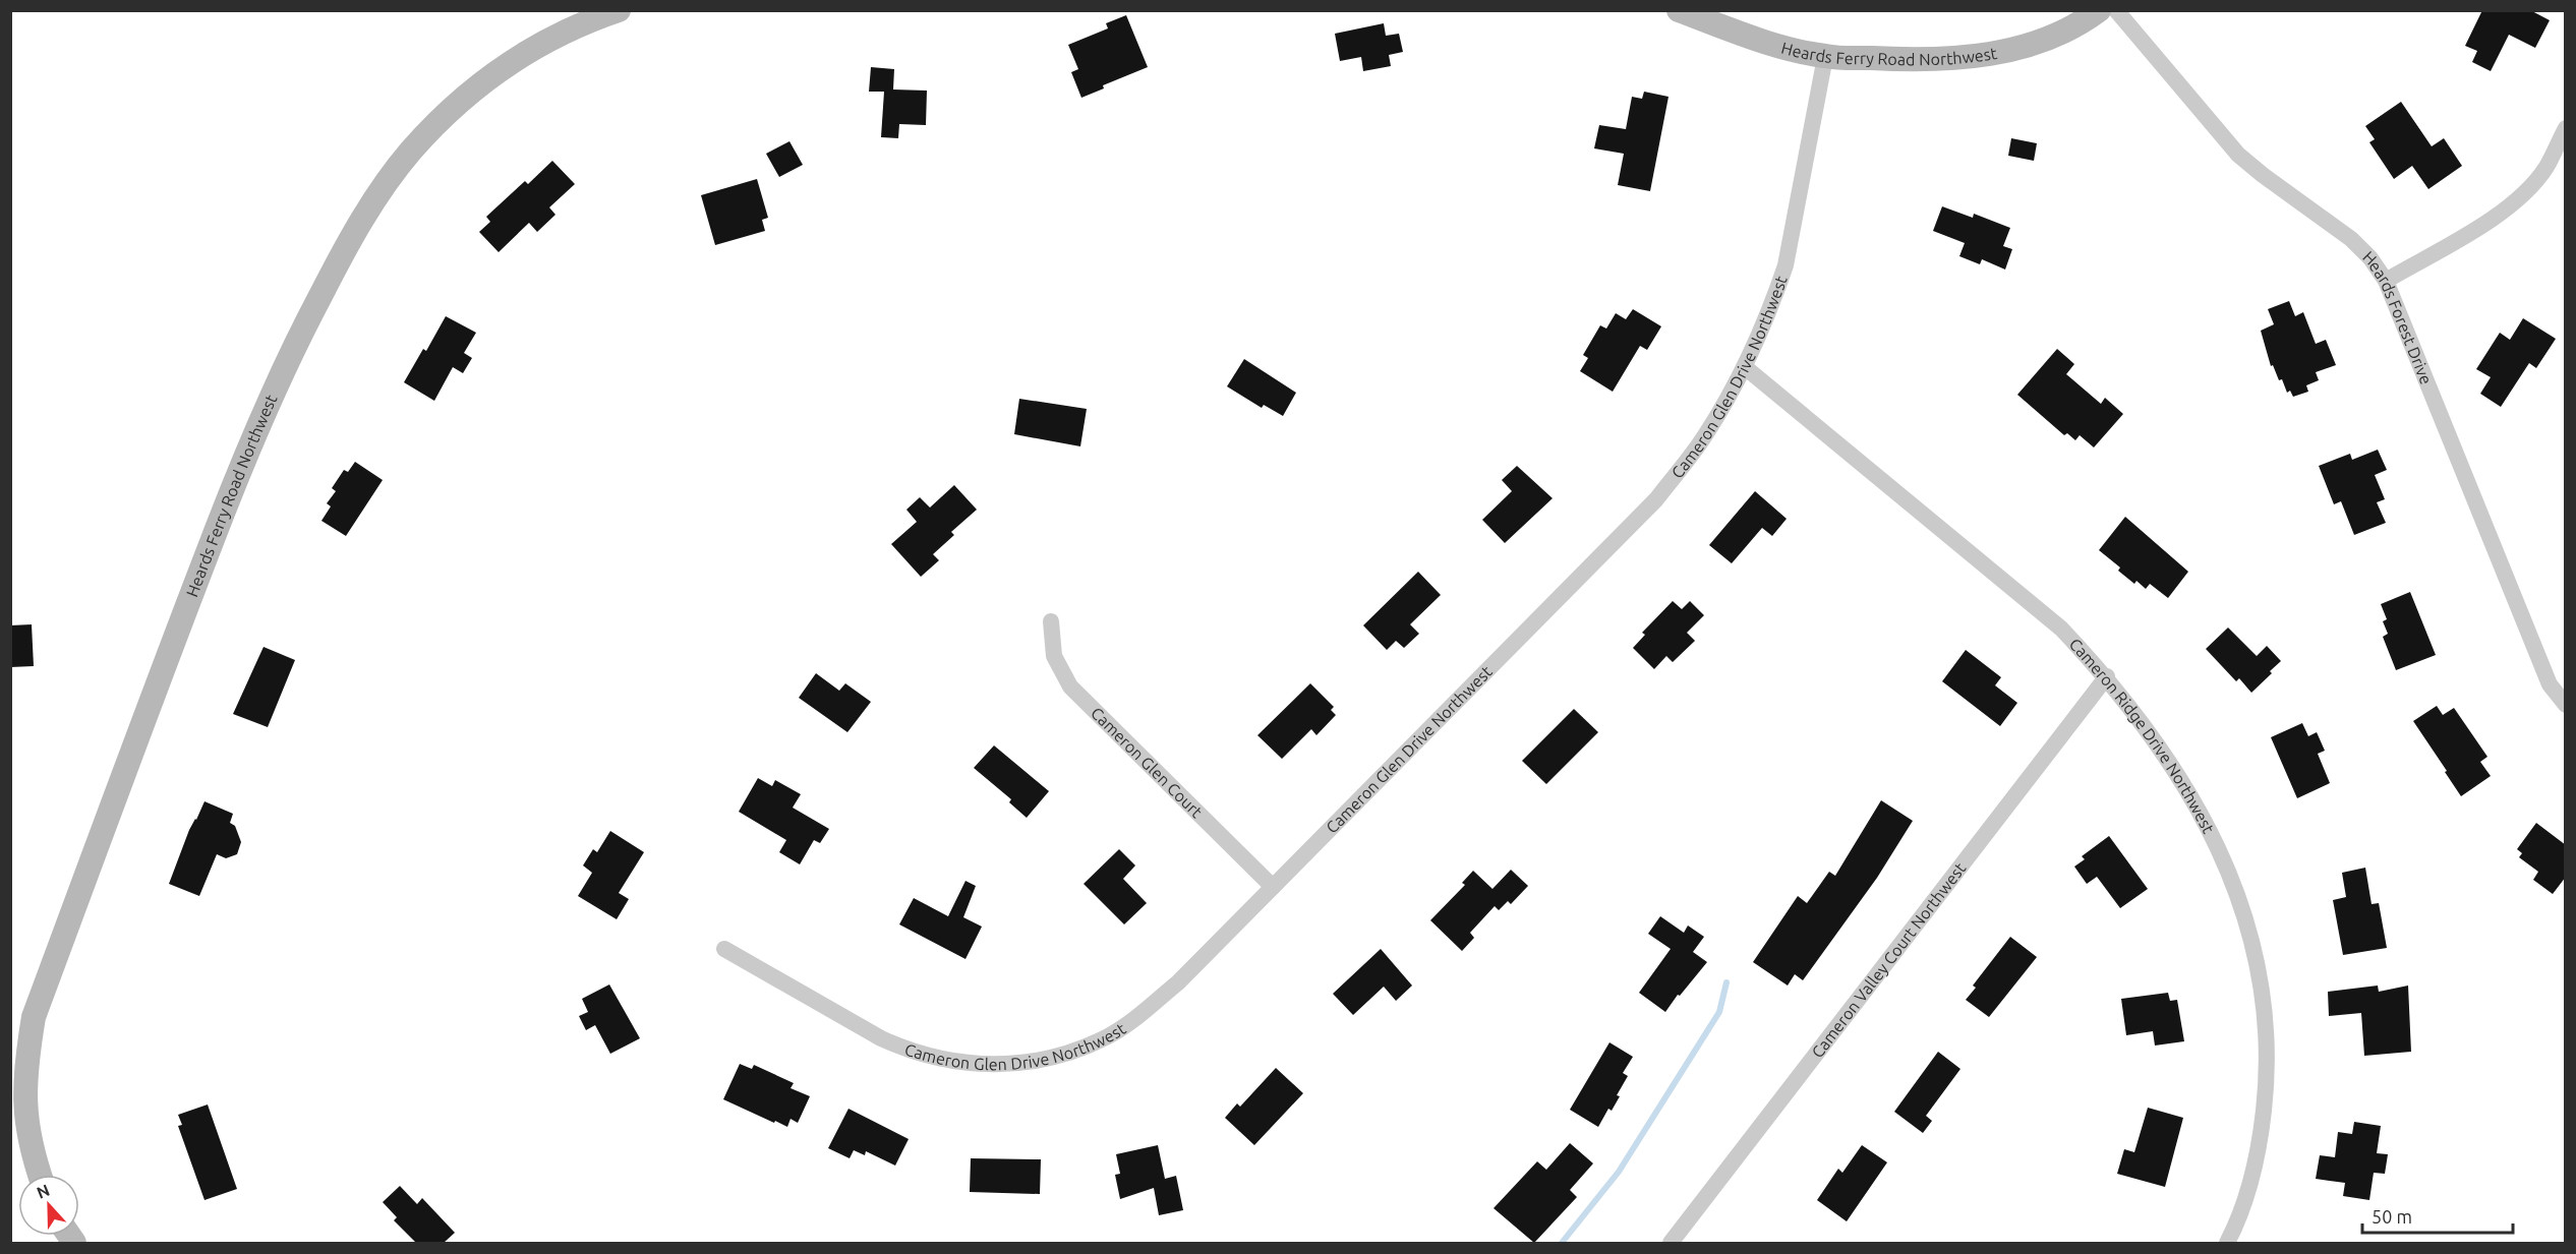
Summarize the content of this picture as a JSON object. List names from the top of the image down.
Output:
{
  "streets": {
    "street": [
      "Heards Ferry Road Northwest",
      "Heards Forest Drive",
      "Cameron Glen Drive Northwest",
      "Cameron Ridge Drive Northwest",
      "Cameron Glen Court",
      "Cameron Valley Court Northwest"
    ]
  },
  "crossings": [
    ["Heards Ferry Road Northwest", "Cameron Glen Drive Northwest"],
    ["Cameron Glen Drive Northwest", "Cameron Ridge Drive Northwest"],
    ["Cameron Glen Drive Northwest", "Cameron Glen Court"],
    ["Cameron Ridge Drive Northwest", "Cameron Valley Court Northwest"]
  ],
  "scale_bar": "50 m",
  "north": "top"
}
